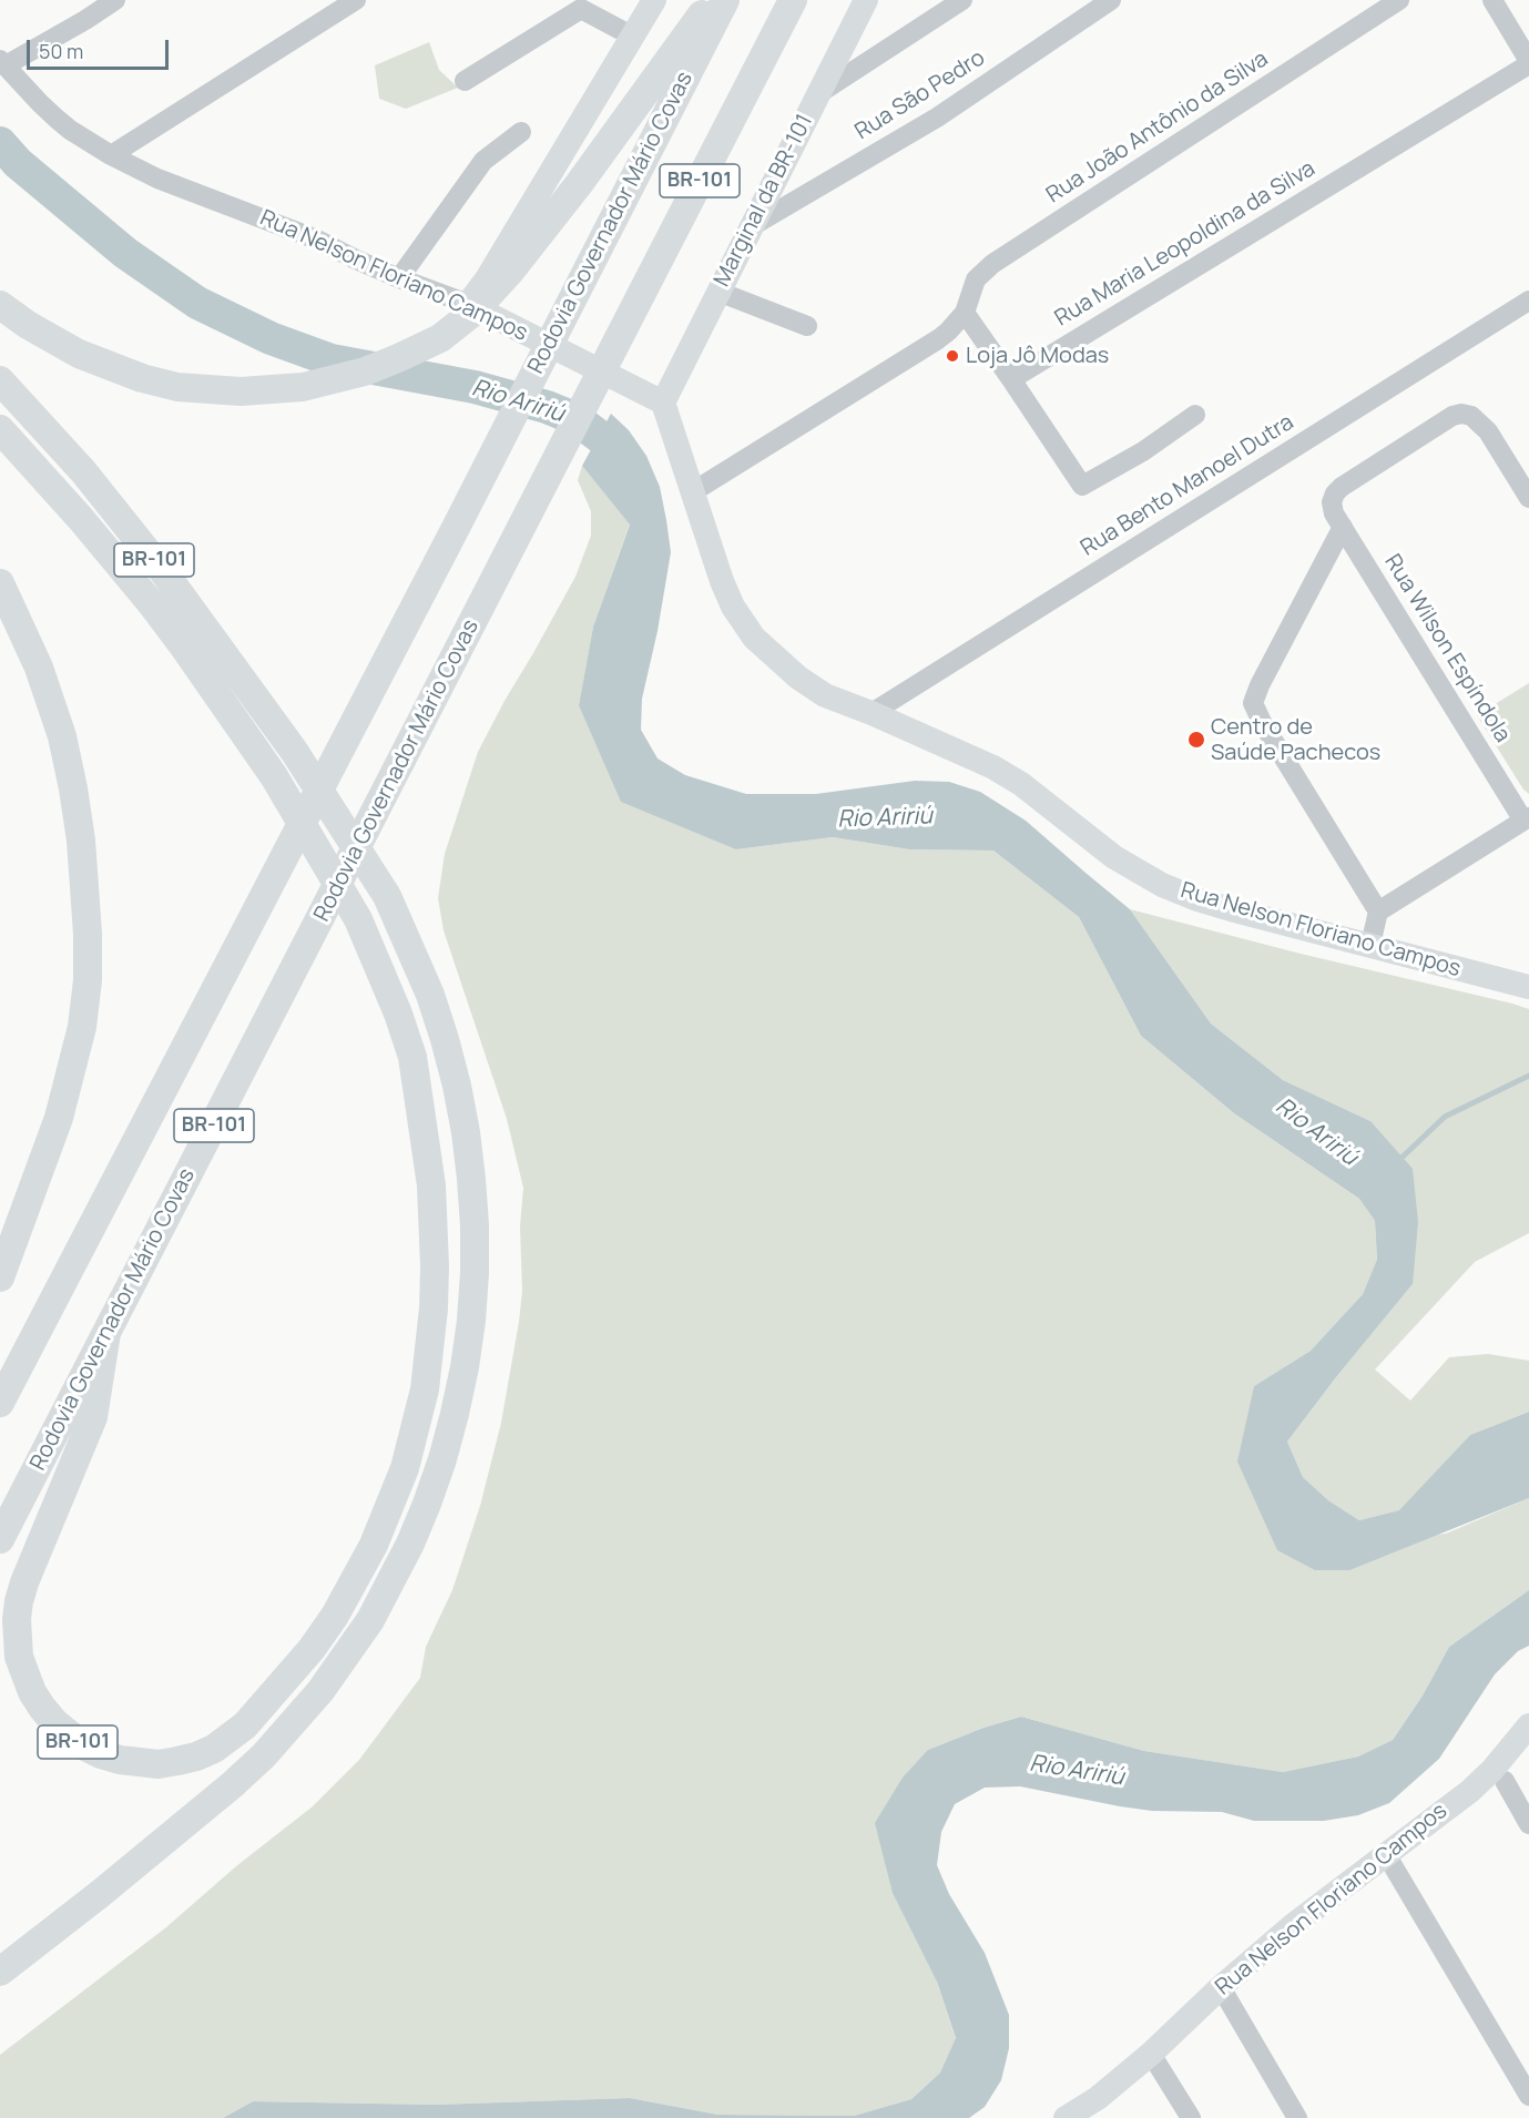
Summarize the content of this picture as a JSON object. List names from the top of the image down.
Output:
{
  "streets": {
    "highway": ["BR-101", "Rodovia Governador Mário Covas"],
    "main road": ["Marginal da BR-101", "Rua Nelson Floriano Campos"],
    "street": [
      "Rua São Pedro",
      "Rua João Antônio da Silva",
      "Rua Maria Leopoldina da Silva",
      "Rua Bento Manoel Dutra",
      "Rua Wilson Espíndola"
    ]
  },
  "crossings": [
    ["Rua São Pedro", "Marginal da BR-101"],
    ["BR-101", "Rodovia Governador Mário Covas"],
    ["Marginal da BR-101", "Rua Nelson Floriano Campos"],
    ["Rua Nelson Floriano Campos", "Rua Bento Manoel Dutra"]
  ],
  "water": ["Rio Aririú"],
  "places": ["Loja Jô Modas", "Centro de Saúde Pachecos"],
  "scale_bar": "50 m"
}
